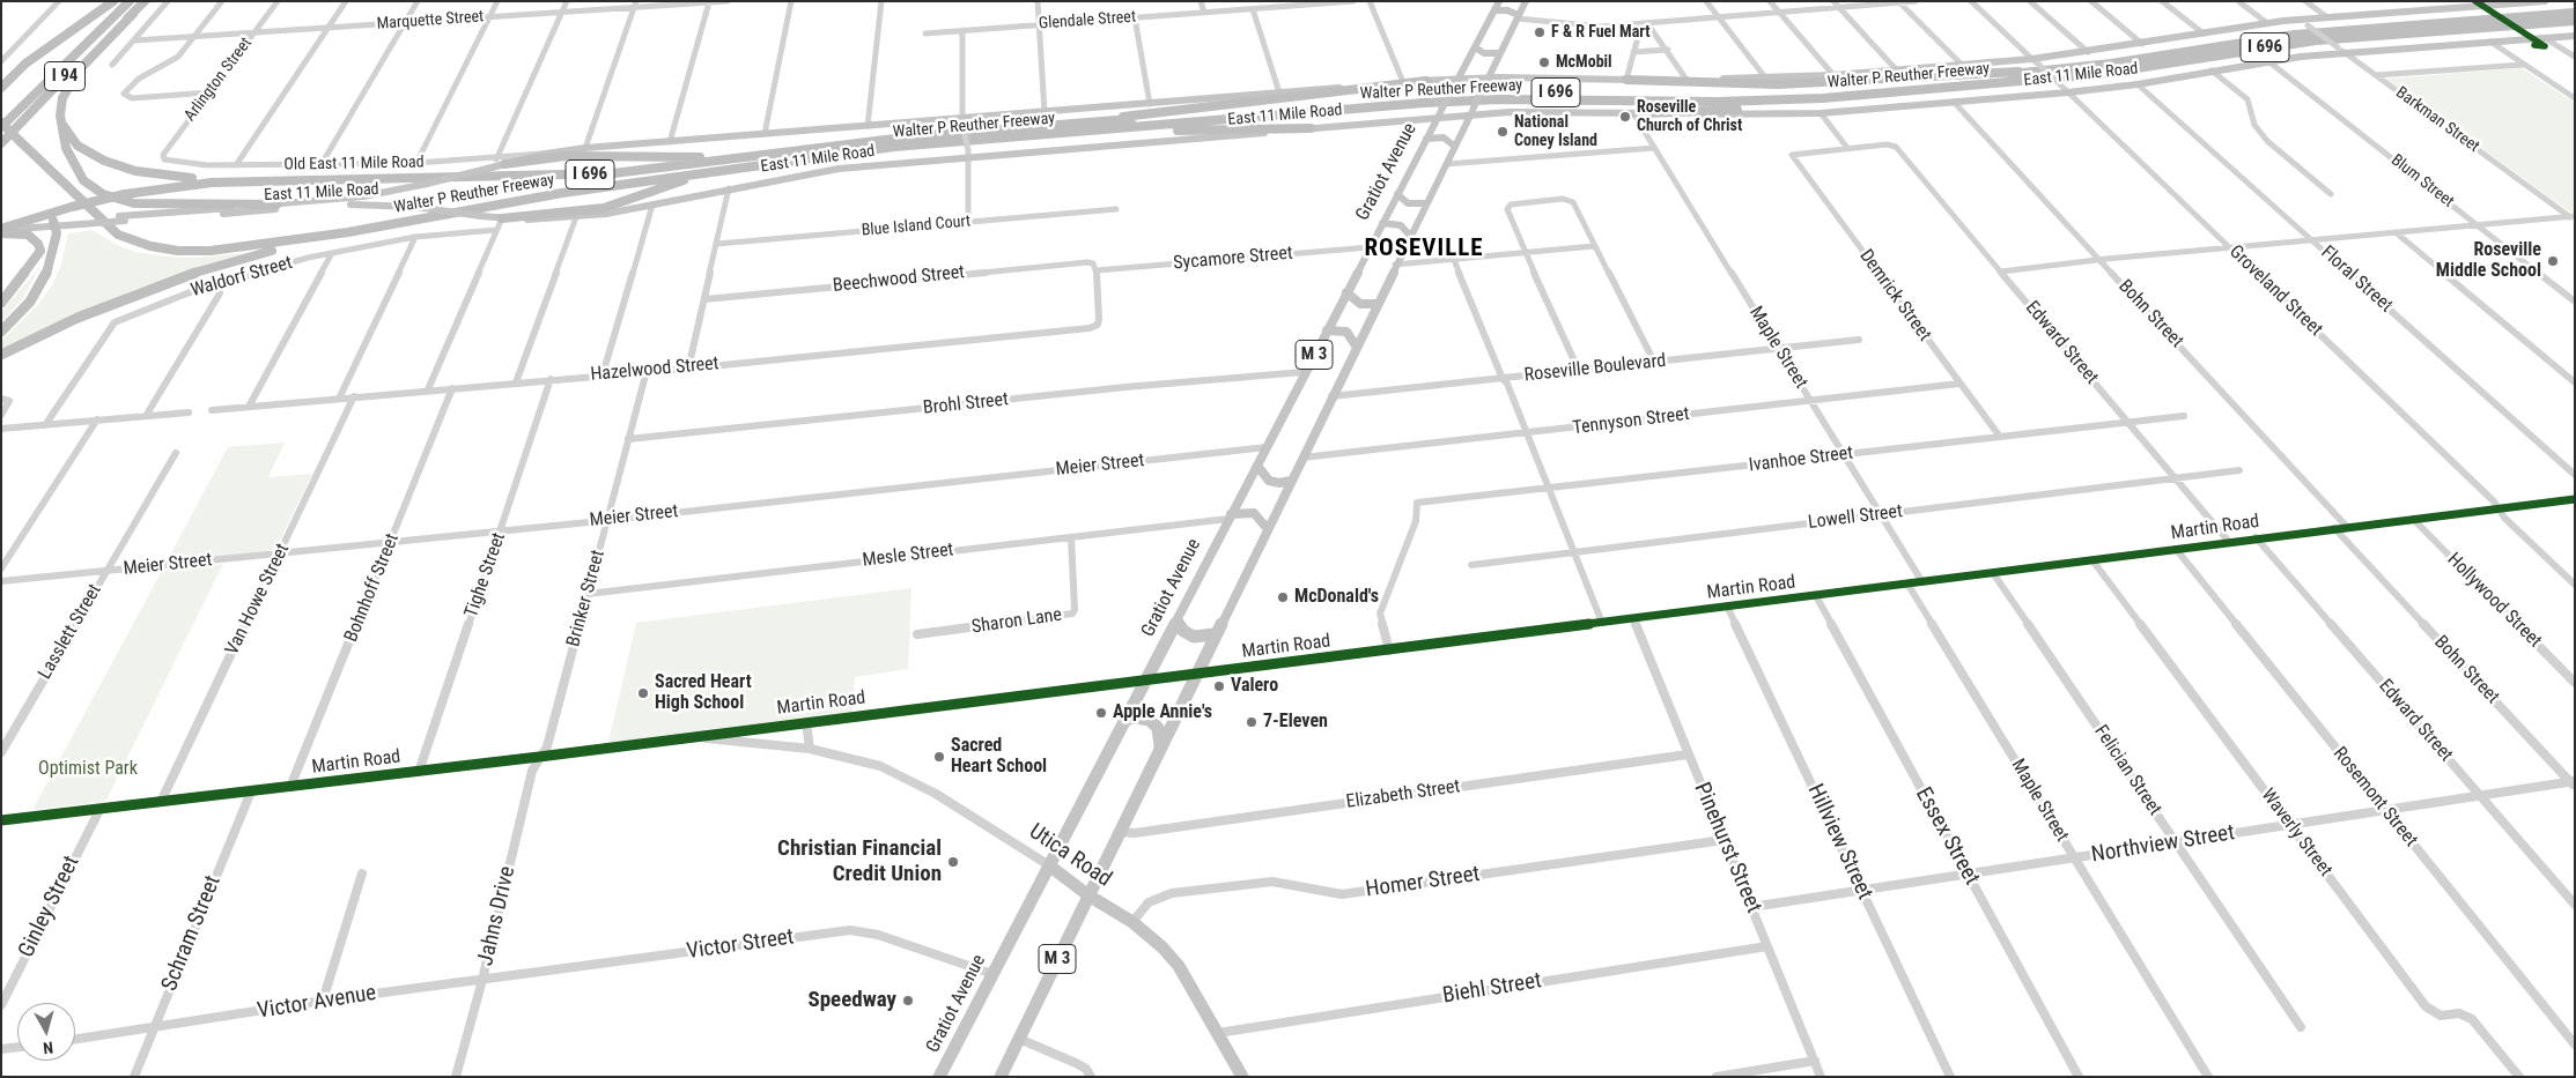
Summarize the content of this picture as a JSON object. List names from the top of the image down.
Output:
{
  "streets": {
    "highway": ["I 696", "I 94", "Walter P Reuther Freeway"],
    "main road": [
      "East 11 Mile Road",
      "Gratiot Avenue",
      "M 3",
      "Utica Road"
    ],
    "street": [
      "Marquette Street",
      "Glendale Street",
      "Arlington Street",
      "Barkman Street",
      "Old East 11 Mile Road",
      "Blum Street",
      "Blue Island Court",
      "Sycamore Street",
      "Waldorf Street",
      "Beechwood Street",
      "Floral Street",
      "Groveland Street",
      "Demrick Street",
      "Bohn Street",
      "Edward Street",
      "Maple Street",
      "Roseville Boulevard",
      "Hazelwood Street",
      "Brohl Street",
      "Tennyson Street",
      "Ivanhoe Street",
      "Meier Street",
      "Lowell Street",
      "Martin Road",
      "Mesle Street",
      "Tighe Street",
      "Bohnhoff Street",
      "Brinker Street",
      "Van Howe Street",
      "Hollywood Street",
      "Sharon Lane",
      "Lasslett Street",
      "Felician Street",
      "Elizabeth Street",
      "Rosemont Street",
      "Waverly Street",
      "Essex Street",
      "Hillview Street",
      "Northview Street",
      "Pinehurst Street",
      "Homer Street",
      "Ginley Street",
      "Jahns Drive",
      "Schram Street",
      "Victor Street",
      "Biehl Street",
      "Victor Avenue"
    ]
  },
  "crossings": [
    ["Marquette Street", "Arlington Street"],
    ["East 11 Mile Road", "Barkman Street"],
    ["East 11 Mile Road", "Old East 11 Mile Road"],
    ["East 11 Mile Road", "Gratiot Avenue"],
    ["East 11 Mile Road", "Blum Street"],
    ["East 11 Mile Road", "Floral Street"],
    ["East 11 Mile Road", "Groveland Street"],
    ["East 11 Mile Road", "Bohn Street"],
    ["East 11 Mile Road", "Maple Street"],
    ["East 11 Mile Road", "M 3"],
    ["Arlington Street", "Old East 11 Mile Road"],
    ["Gratiot Avenue", "Sycamore Street"],
    ["Gratiot Avenue", "M 3"],
    ["Gratiot Avenue", "Brohl Street"],
    ["Gratiot Avenue", "Meier Street"],
    ["Gratiot Avenue", "Martin Road"],
    ["Gratiot Avenue", "Mesle Street"],
    ["Gratiot Avenue", "Utica Road"],
    ["Gratiot Avenue", "Victor Street"],
    ["Sycamore Street", "Beechwood Street"],
    ["Sycamore Street", "Hazelwood Street"],
    ["Beechwood Street", "Hazelwood Street"],
    ["Groveland Street", "Martin Road"],
    ["Demrick Street", "Edward Street"],
    ["Demrick Street", "Tennyson Street"],
    ["Demrick Street", "Ivanhoe Street"],
    ["Bohn Street", "Martin Road"],
    ["Bohn Street", "Northview Street"],
    ["Edward Street", "Ivanhoe Street"],
    ["Edward Street", "Lowell Street"],
    ["Edward Street", "Martin Road"],
    ["Edward Street", "Northview Street"],
    ["Maple Street", "Roseville Boulevard"],
    ["Maple Street", "Tennyson Street"],
    ["Maple Street", "Ivanhoe Street"],
    ["Maple Street", "Lowell Street"],
    ["Maple Street", "Martin Road"],
    ["Maple Street", "Northview Street"],
    ["M 3", "Roseville Boulevard"],
    ["M 3", "Tennyson Street"],
    ["M 3", "Martin Road"],
    ["M 3", "Elizabeth Street"],
    ["M 3", "Utica Road"],
    ["Hazelwood Street", "Tighe Street"],
    ["Hazelwood Street", "Bohnhoff Street"],
    ["Hazelwood Street", "Brinker Street"],
    ["Hazelwood Street", "Van Howe Street"],
    ["Brohl Street", "Brinker Street"],
    ["Ivanhoe Street", "Martin Road"],
    ["Meier Street", "Tighe Street"],
    ["Meier Street", "Bohnhoff Street"],
    ["Meier Street", "Brinker Street"],
    ["Meier Street", "Van Howe Street"],
    ["Meier Street", "Lasslett Street"],
    ["Martin Road", "Tighe Street"],
    ["Martin Road", "Bohnhoff Street"],
    ["Martin Road", "Brinker Street"],
    ["Martin Road", "Van Howe Street"],
    ["Martin Road", "Hollywood Street"],
    ["Martin Road", "Felician Street"],
    ["Martin Road", "Rosemont Street"],
    ["Martin Road", "Waverly Street"],
    ["Martin Road", "Essex Street"],
    ["Martin Road", "Hillview Street"],
    ["Martin Road", "Pinehurst Street"],
    ["Martin Road", "Utica Road"],
    ["Martin Road", "Ginley Street"],
    ["Martin Road", "Jahns Drive"],
    ["Martin Road", "Schram Street"],
    ["Mesle Street", "Brinker Street"],
    ["Mesle Street", "Sharon Lane"],
    ["Brinker Street", "Jahns Drive"],
    ["Felician Street", "Northview Street"],
    ["Elizabeth Street", "Pinehurst Street"],
    ["Rosemont Street", "Northview Street"],
    ["Waverly Street", "Northview Street"],
    ["Essex Street", "Northview Street"],
    ["Hillview Street", "Northview Street"],
    ["Northview Street", "Pinehurst Street"],
    ["Pinehurst Street", "Homer Street"],
    ["Pinehurst Street", "Biehl Street"],
    ["Utica Road", "Homer Street"],
    ["Utica Road", "Biehl Street"],
    ["Jahns Drive", "Victor Street"],
    ["Jahns Drive", "Victor Avenue"],
    ["Schram Street", "Victor Avenue"],
    ["Victor Street", "Victor Avenue"]
  ],
  "districts": ["ROSEVILLE"],
  "parks": ["Optimist Park"],
  "places": [
    "F & R Fuel Mart",
    "McMobil",
    "Roseville Church of Christ",
    "National Coney Island",
    "Roseville Middle School",
    "McDonald's",
    "Valero",
    "Sacred Heart High School",
    "Apple Annie's",
    "7-Eleven",
    "Sacred Heart School",
    "Christian Financial Credit Union",
    "Speedway"
  ],
  "north": "bottom"
}
